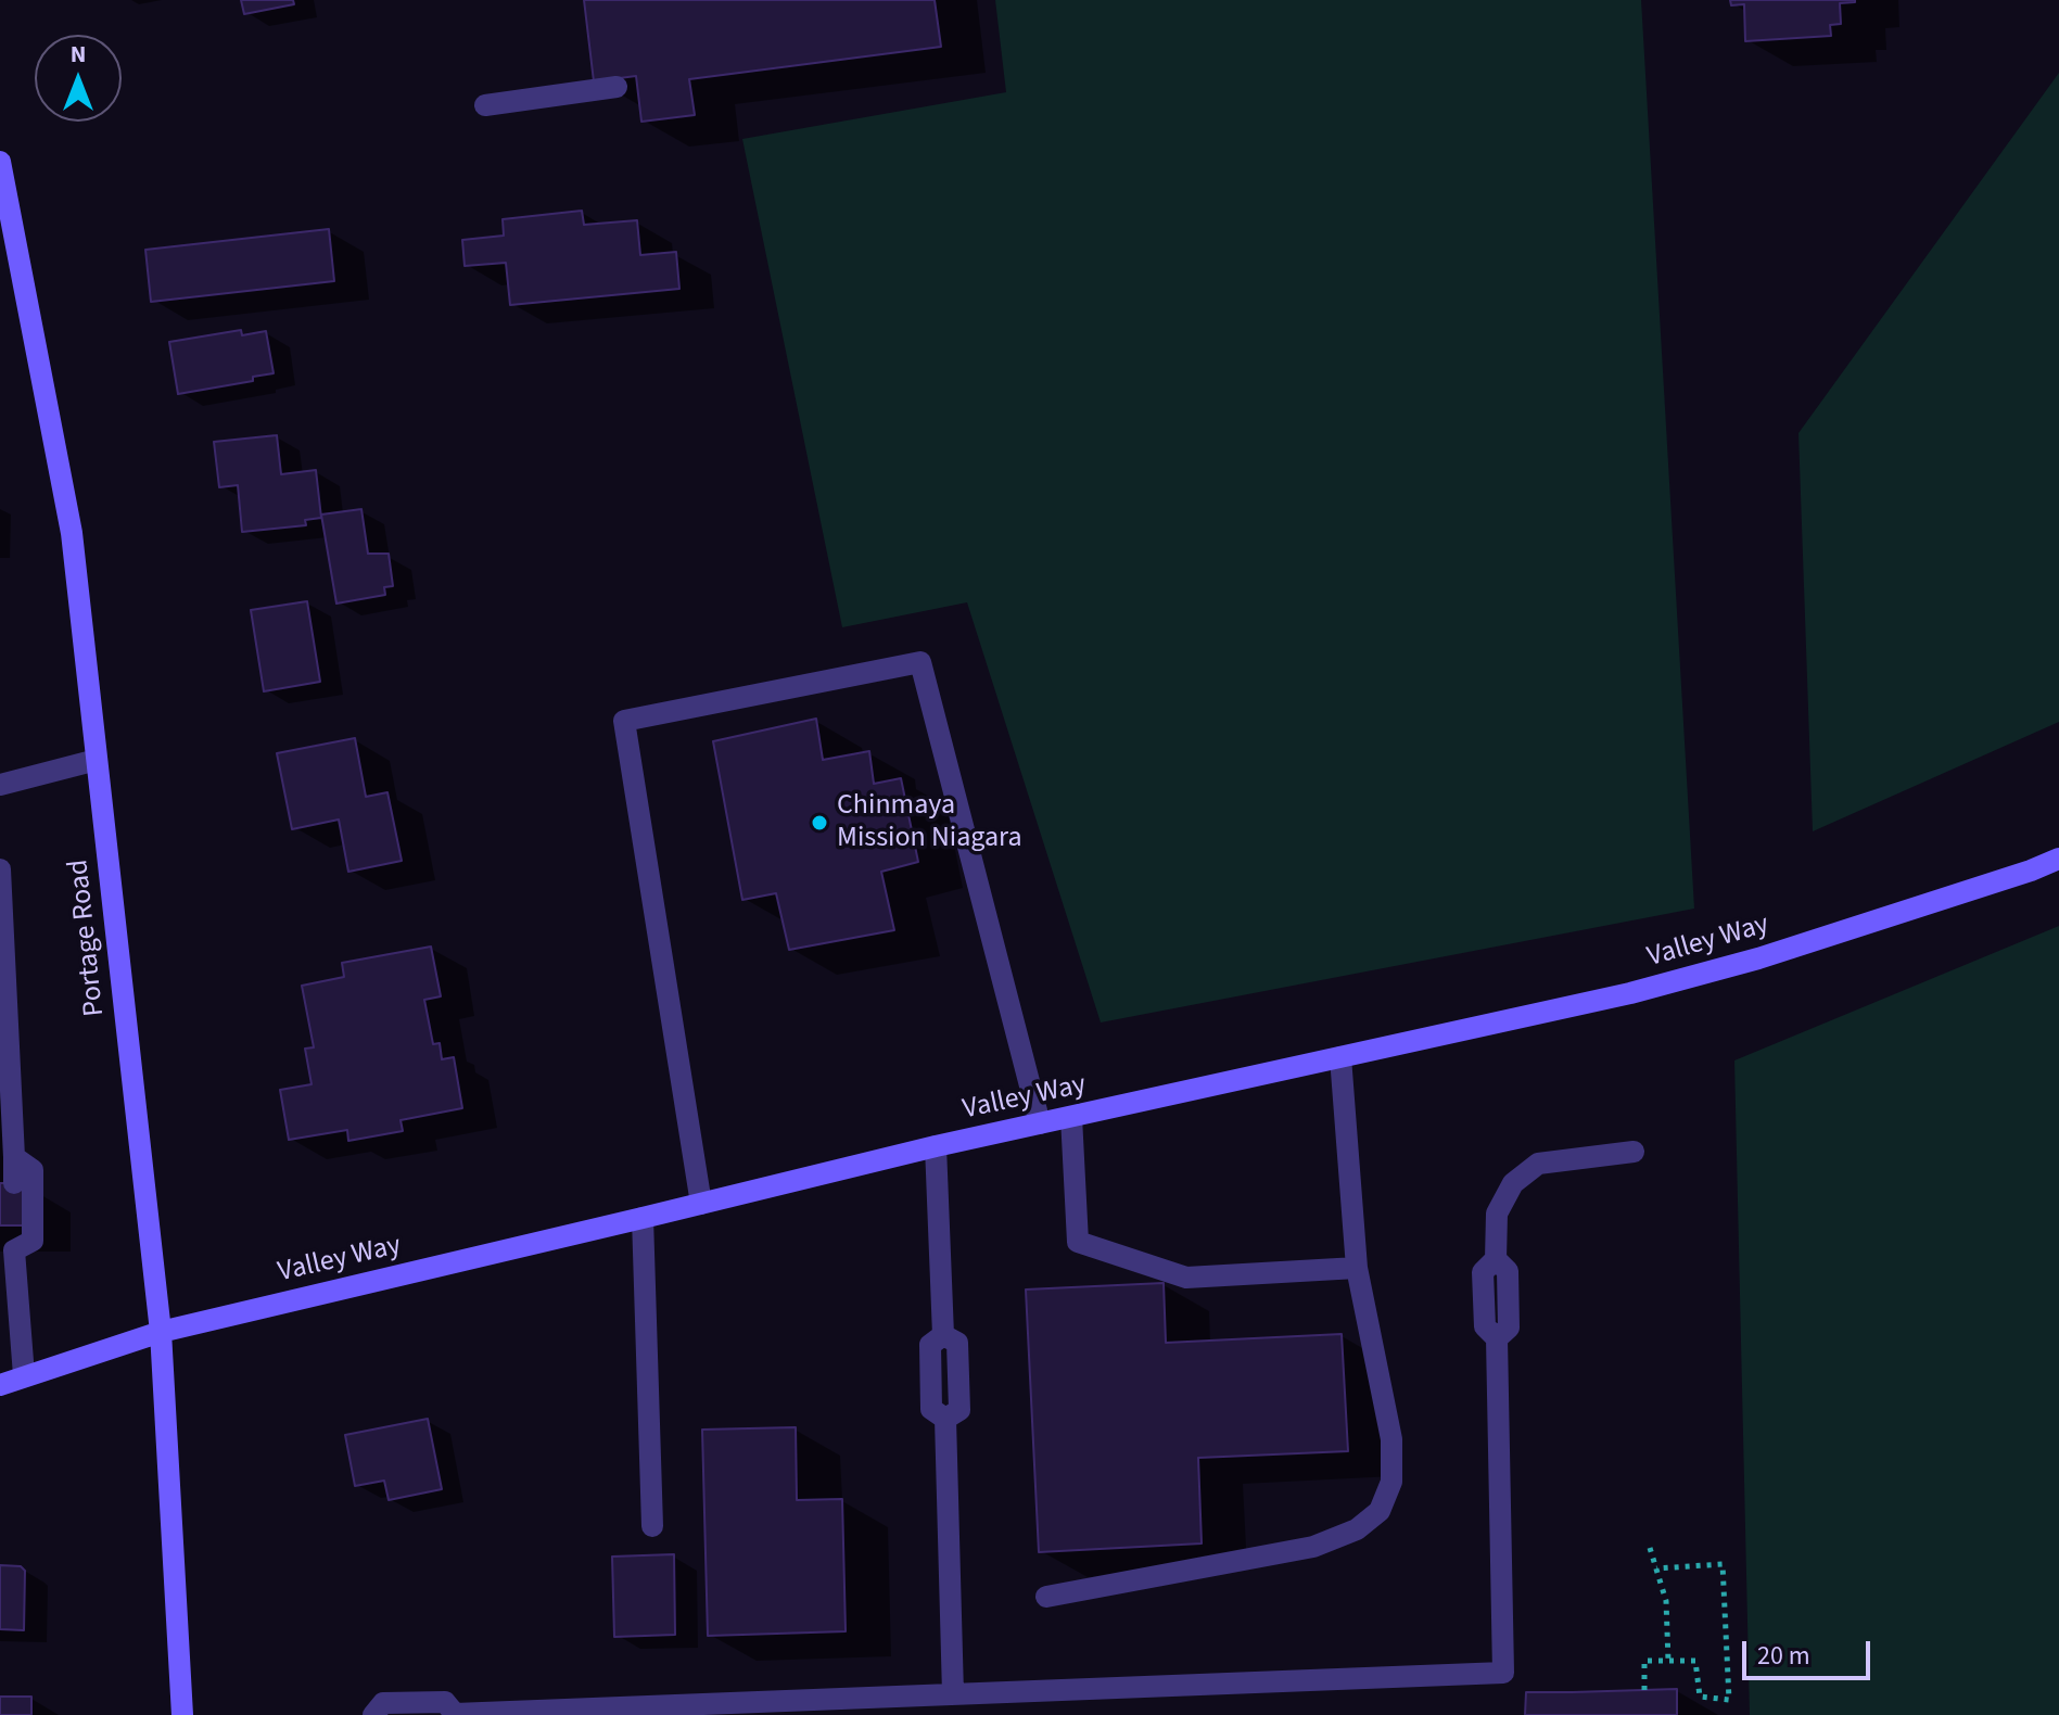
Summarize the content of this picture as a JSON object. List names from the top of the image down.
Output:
{
  "streets": {
    "street": ["Portage Road", "Valley Way"]
  },
  "crossings": [
    ["Portage Road", "Valley Way"]
  ],
  "places": ["Chinmaya Mission Niagara"],
  "scale_bar": "20 m",
  "north": "top"
}
